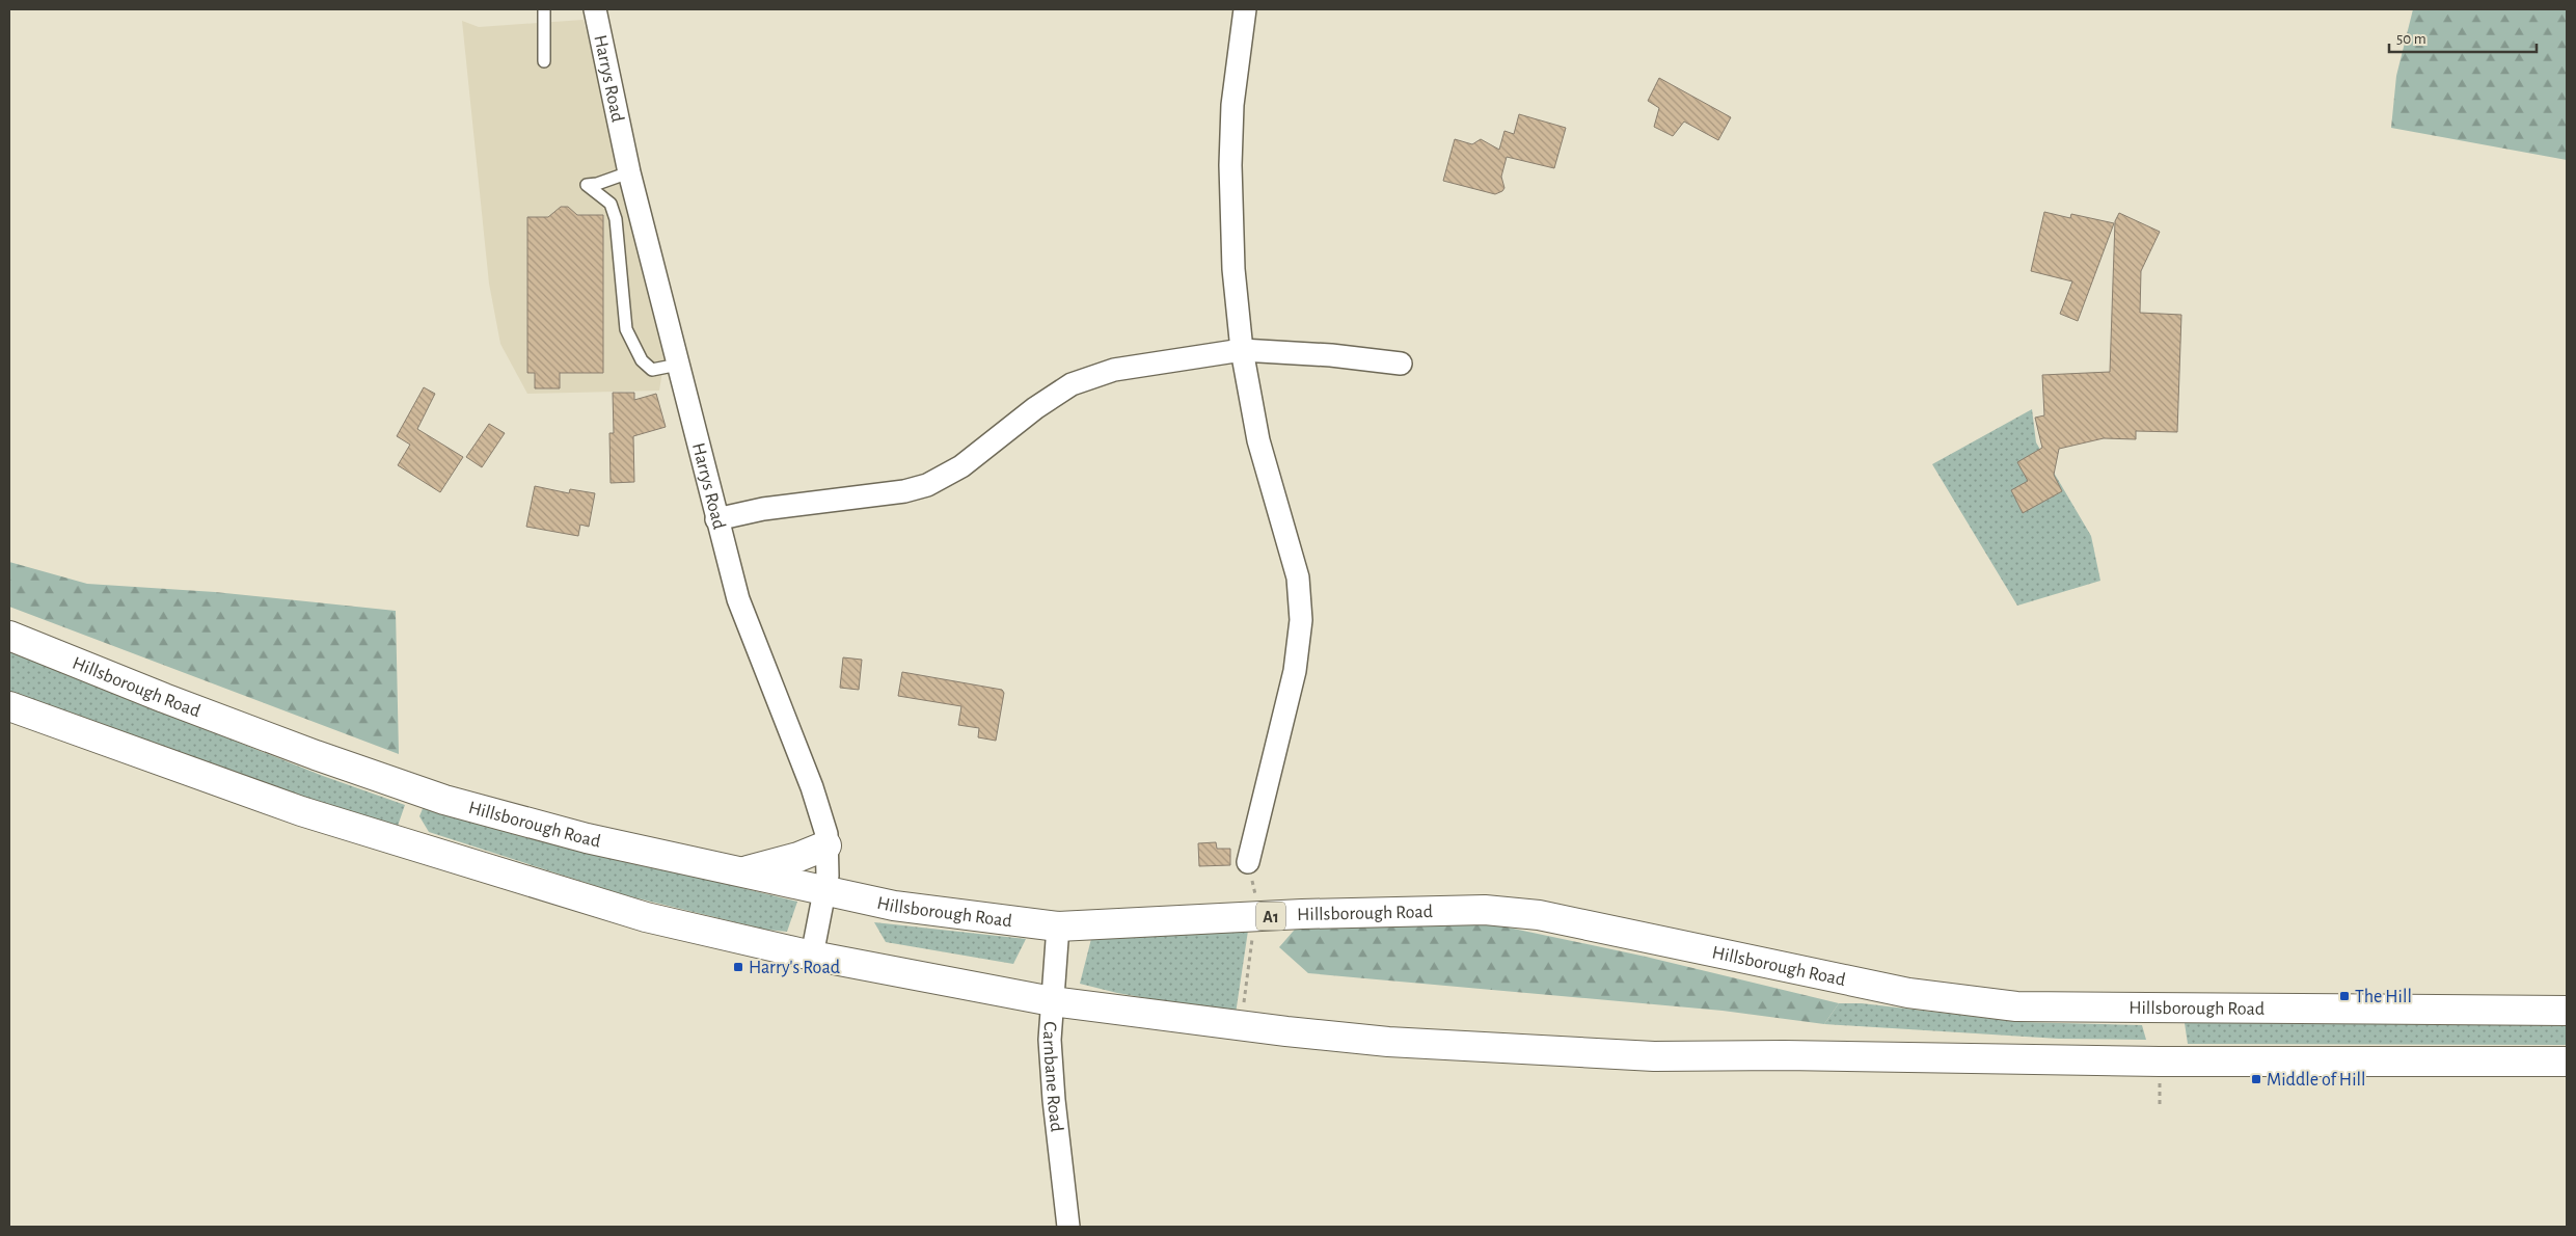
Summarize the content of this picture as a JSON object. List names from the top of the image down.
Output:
{
  "streets": {
    "highway": ["Hillsborough Road", "A1"],
    "street": ["Harrys Road", "Carnbane Road"]
  },
  "crossings": [
    ["Harrys Road", "Hillsborough Road"],
    ["Hillsborough Road", "Carnbane Road"]
  ],
  "places": {
    "transit": ["Harry's Road", "The Hill", "Middle of Hill"]
  },
  "scale_bar": "50 m"
}
